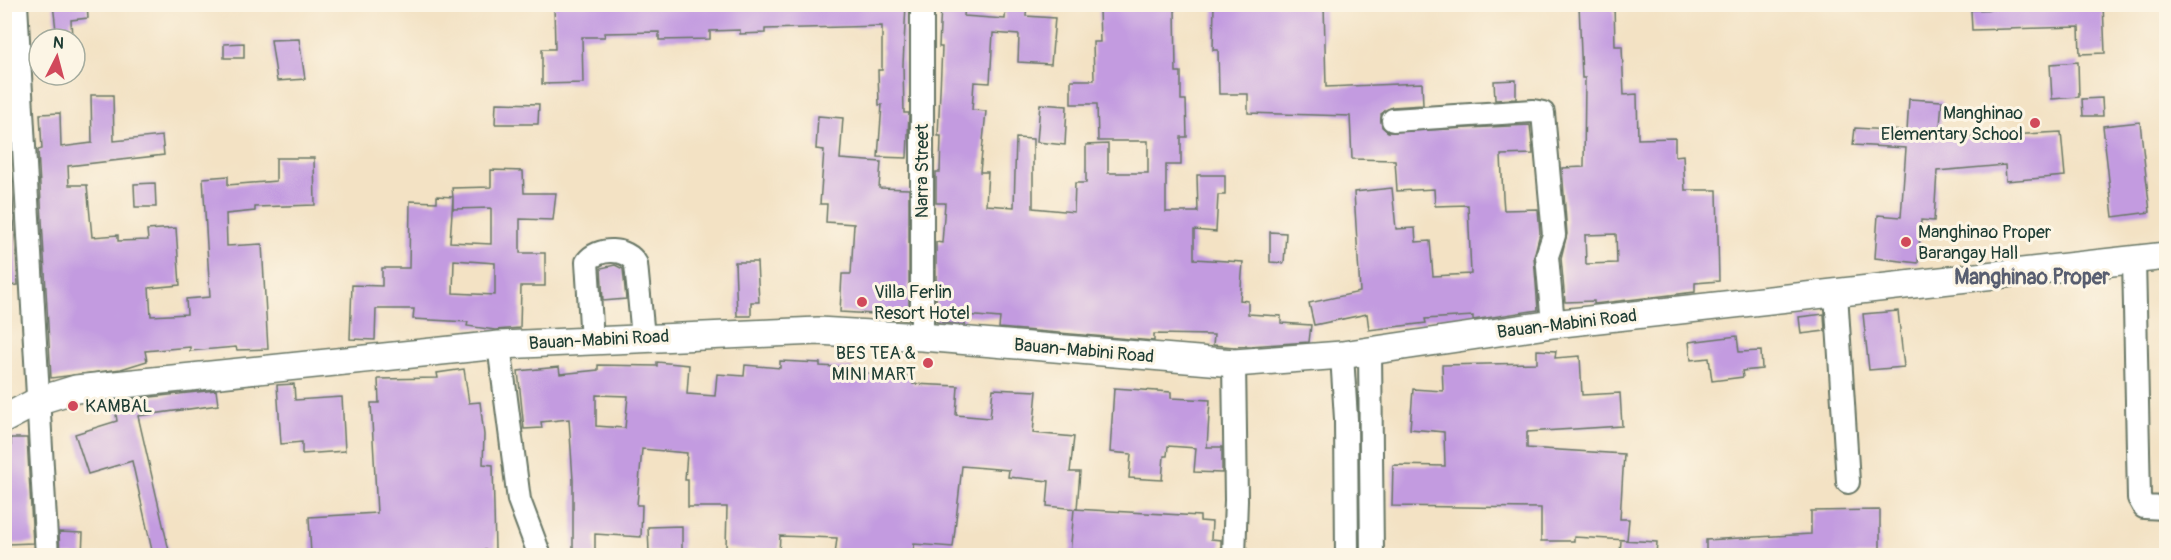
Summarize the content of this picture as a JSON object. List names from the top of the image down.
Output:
{
  "streets": {
    "main road": ["Bauan-Mabini Road"],
    "street": ["Narra Street"]
  },
  "crossings": [
    ["Narra Street", "Bauan-Mabini Road"]
  ],
  "districts": ["Manghinao Proper"],
  "places": [
    "Manghinao Elementary School",
    "Manghinao Proper Barangay Hall",
    "Villa Ferlin Resort Hotel",
    "BES TEA & MINI MART",
    "KAMBAL"
  ],
  "north": "top"
}
